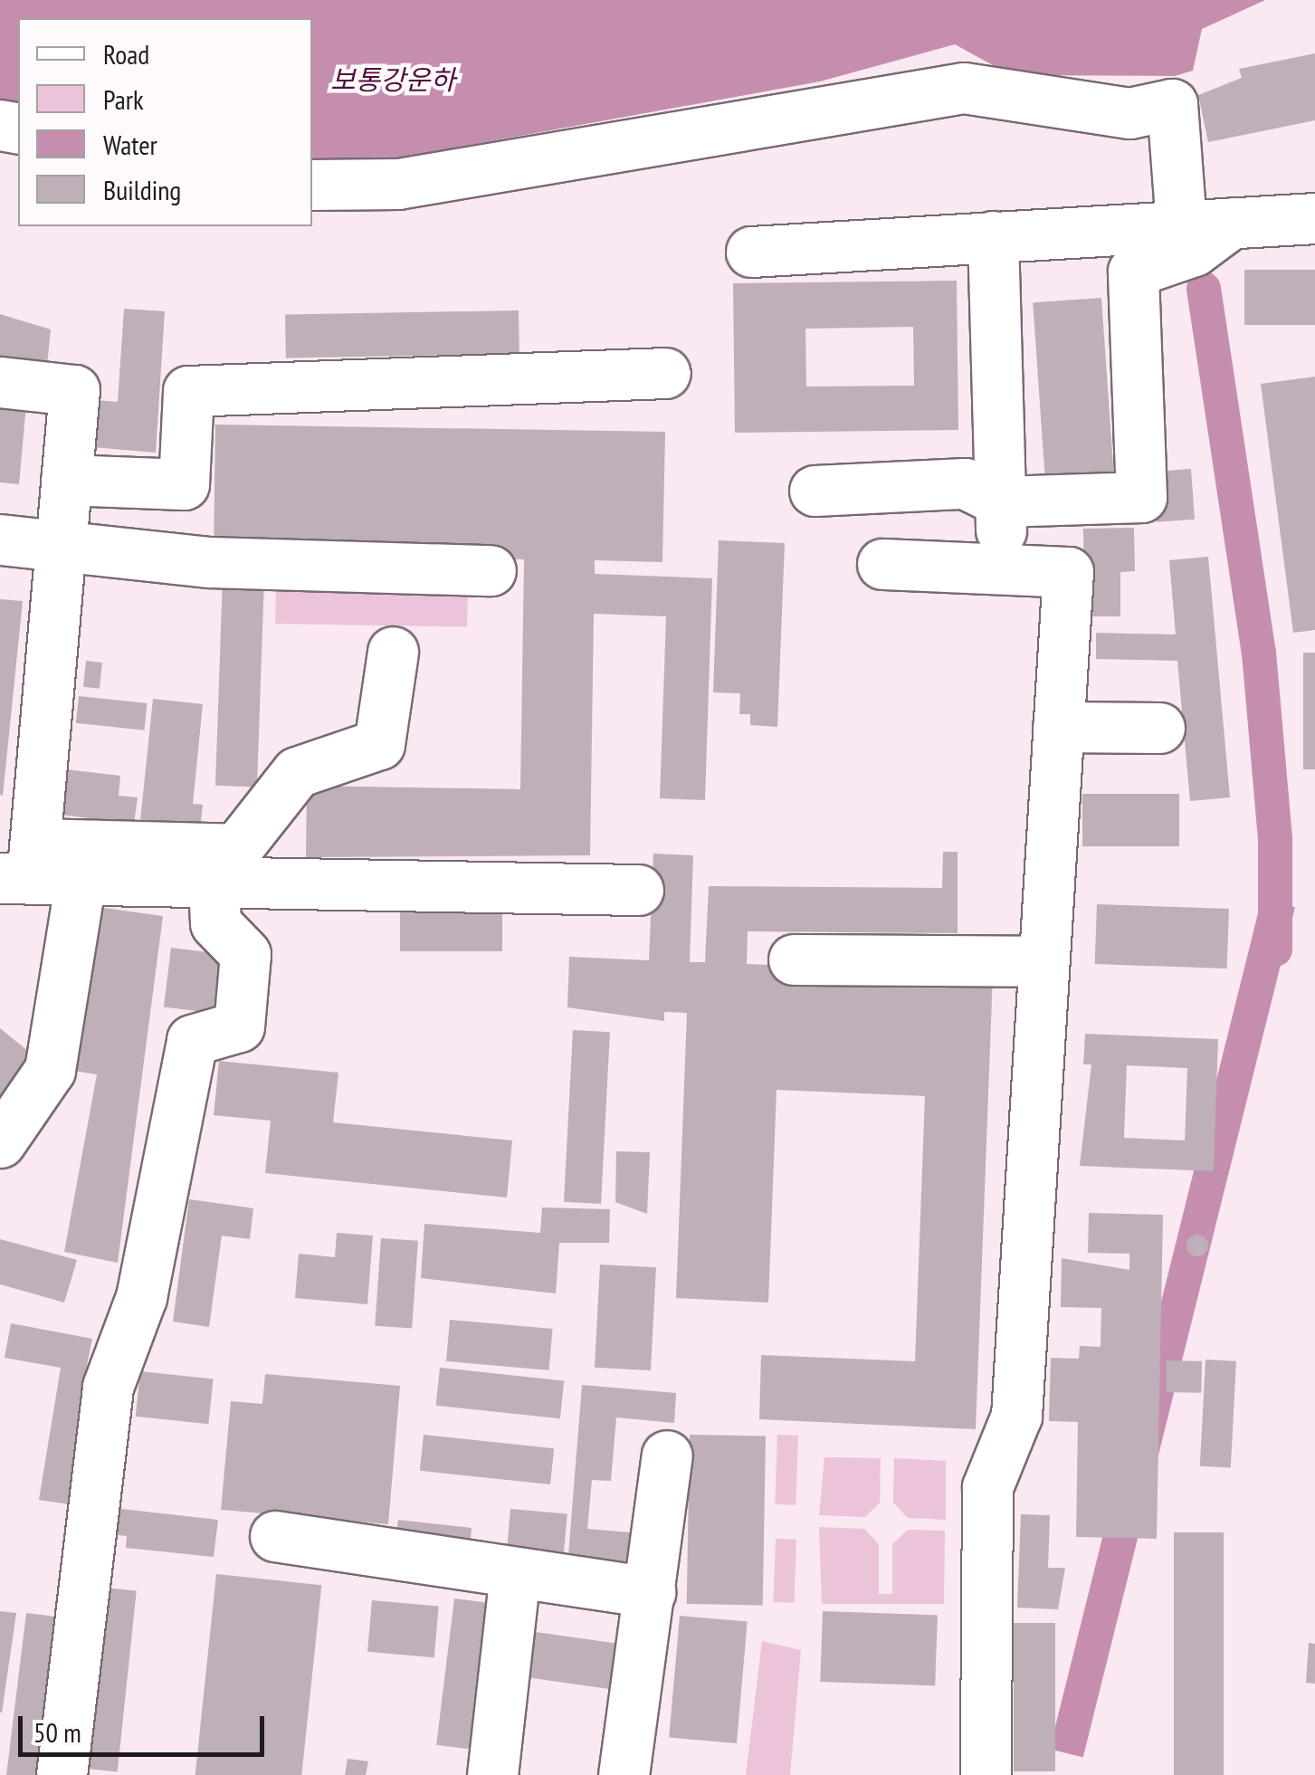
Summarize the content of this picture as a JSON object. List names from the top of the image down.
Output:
{
  "water": ["보통강운하"],
  "legend": [
    "Road",
    "Park",
    "Water",
    "Building"
  ],
  "scale_bar": "50 m"
}
